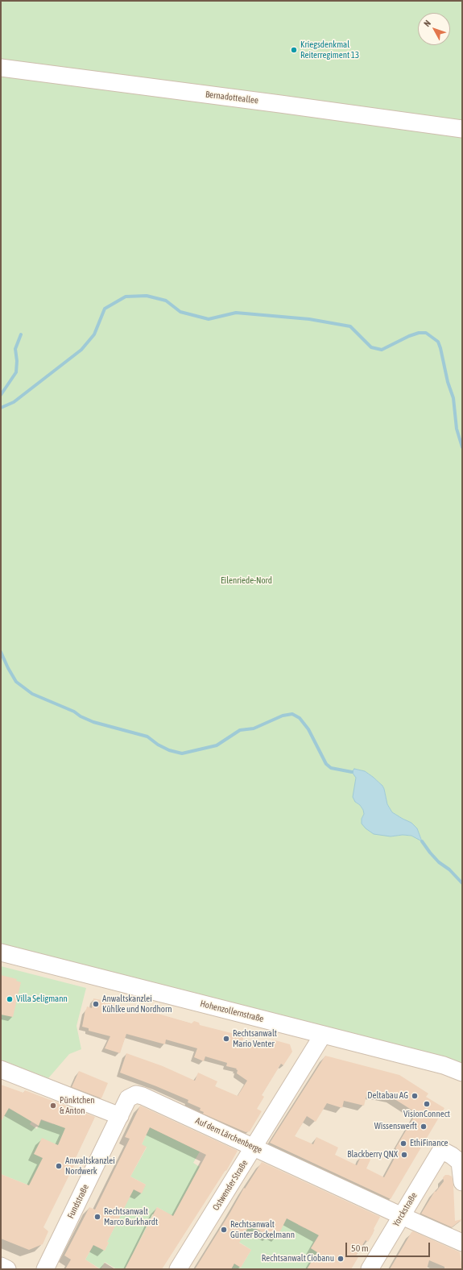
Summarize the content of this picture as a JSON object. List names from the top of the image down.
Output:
{
  "streets": {
    "street": [
      "Bernadotteallee",
      "Hohenzollernstraße",
      "Auf dem Lärchenberge",
      "Ostwender Straße",
      "Fundstraße",
      "Yorckstraße"
    ]
  },
  "crossings": [
    ["Hohenzollernstraße", "Ostwender Straße"],
    ["Auf dem Lärchenberge", "Ostwender Straße"],
    ["Auf dem Lärchenberge", "Fundstraße"],
    ["Auf dem Lärchenberge", "Yorckstraße"]
  ],
  "parks": ["Eilenriede-Nord"],
  "places": [
    "Kriegsdenkmal Reiterregiment 13",
    "Villa Seligmann",
    "Anwaltskanzlei Kühlke und Nordhorn",
    "Rechtsanwalt Mario Venter",
    "Deltabau AG",
    "VisionConnect",
    "Pünktchen & Anton",
    "Wissenswerft",
    "EthiFinance",
    "Blackberry QNX",
    "Anwaltskanzlei Nordwerk",
    "Rechtsanwalt Marco Burkhardt",
    "Rechtsanwalt Günter Bockelmann",
    "Rechtsanwalt Ciobanu"
  ],
  "scale_bar": "50 m",
  "north": "top left"
}
